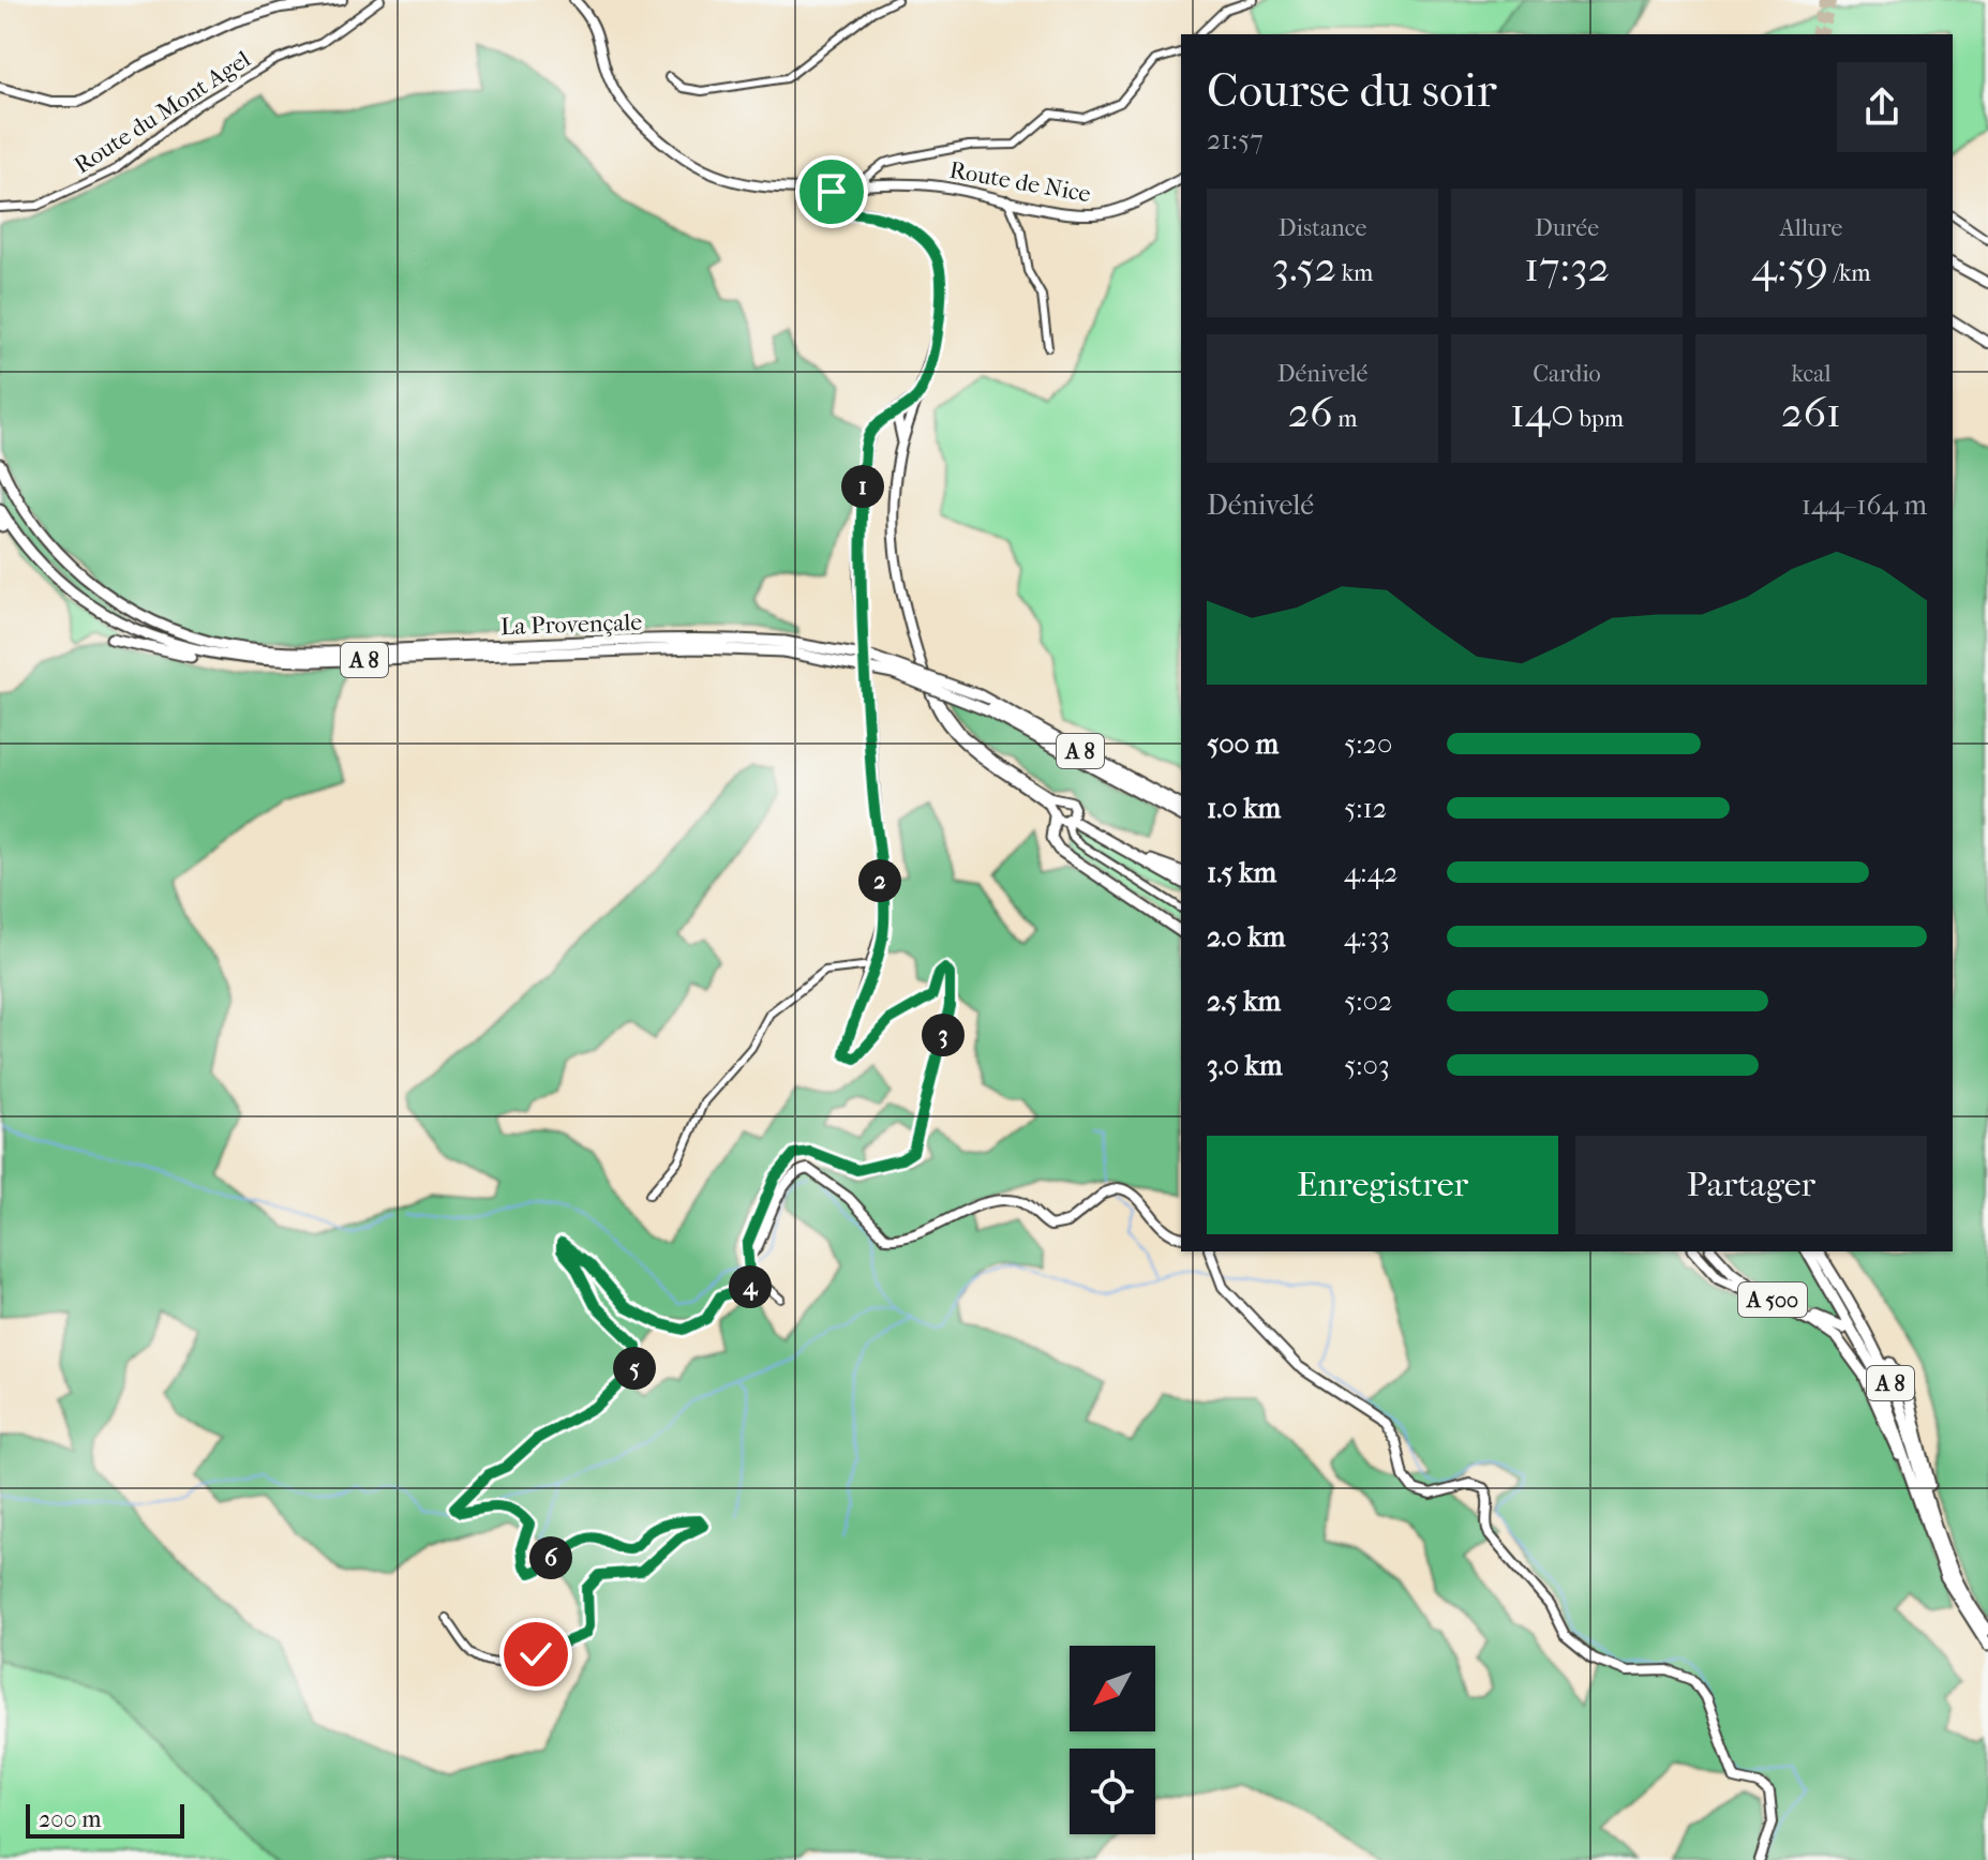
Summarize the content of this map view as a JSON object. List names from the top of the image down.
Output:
{
  "streets": {
    "highway": ["La Provençale", "A 8", "A 500"],
    "main road": ["Route de Nice"],
    "street": ["Route du Mont Agel"]
  },
  "crossings": [
    ["A 8", "A 500"]
  ],
  "scale_bar": "200 m",
  "north": "bottom left",
  "page": {
    "heading": ["Course du soir", "21:57"],
    "stats": [
      ["Distance", "3.52 km"],
      ["Durée", "17:32"],
      ["Allure", "4:59 /km"],
      ["Dénivelé", "26 m"],
      ["Cardio", "140 bpm"],
      ["kcal", "261"]
    ],
    "pins": [
      "1",
      "2",
      "3",
      "4",
      "5",
      "6"
    ],
    "chart": ["Dénivelé", "144–164 m"],
    "list": [
      {
        "name": "500 m",
        "note": "5:20"
      },
      {
        "name": "1.0 km",
        "note": "5:12"
      },
      {
        "name": "1.5 km",
        "note": "4:42"
      },
      {
        "name": "2.0 km",
        "note": "4:33"
      },
      {
        "name": "2.5 km",
        "note": "5:02"
      },
      {
        "name": "3.0 km",
        "note": "5:03"
      }
    ],
    "buttons": ["Enregistrer", "Partager"],
    "scale": "200 m"
  }
}
